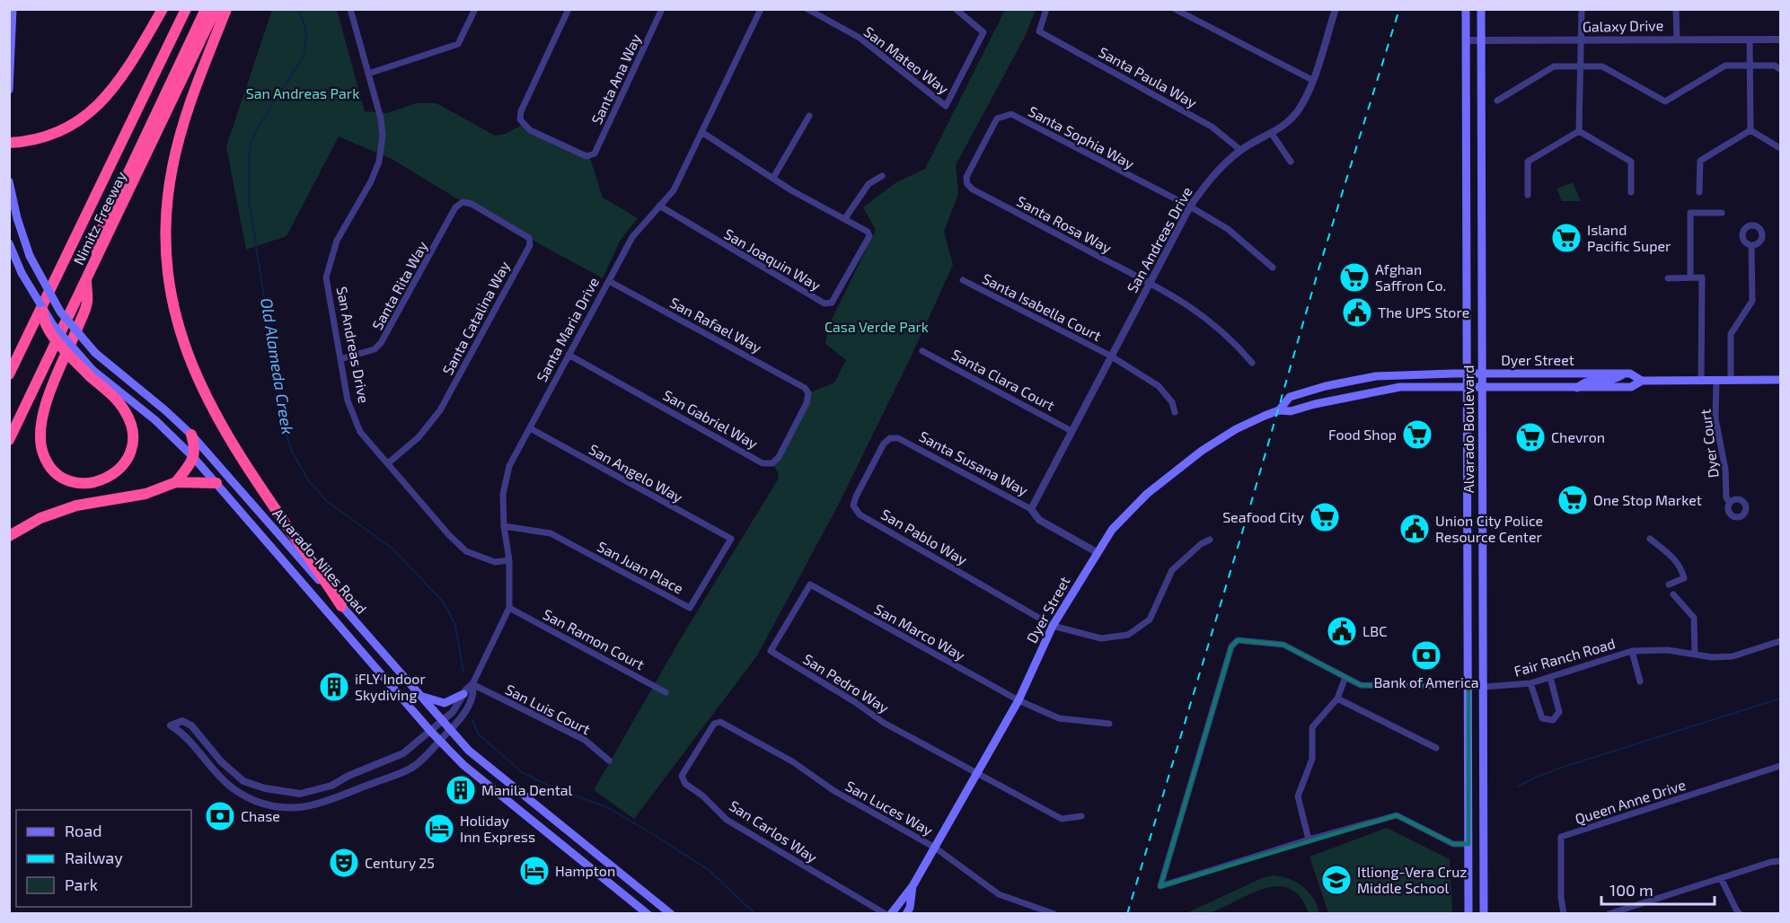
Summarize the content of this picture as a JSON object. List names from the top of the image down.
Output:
{
  "streets": {
    "highway": ["Nimitz Freeway"],
    "main road": ["Dyer Street", "Alvarado Boulevard", "Alvarado-Niles Road"],
    "street": [
      "Galaxy Drive",
      "San Mateo Way",
      "Santa Paula Way",
      "Santa Ana Way",
      "Santa Sophia Way",
      "Santa Rosa Way",
      "San Andreas Drive",
      "San Joaquin Way",
      "Santa Rita Way",
      "Santa Isabella Court",
      "Santa Catalina Way",
      "San Rafael Way",
      "Santa Maria Drive",
      "Santa Clara Court",
      "San Gabriel Way",
      "Dyer Court",
      "Santa Susana Way",
      "San Angelo Way",
      "San Pablo Way",
      "San Juan Place",
      "San Marco Way",
      "San Ramon Court",
      "Fair Ranch Road",
      "San Pedro Way",
      "San Luis Court",
      "Queen Anne Drive",
      "San Luces Way",
      "San Carlos Way"
    ]
  },
  "crossings": [
    ["Galaxy Drive", "Alvarado Boulevard"],
    ["Santa Paula Way", "San Andreas Drive"],
    ["Santa Sophia Way", "Santa Rosa Way"],
    ["Santa Sophia Way", "San Andreas Drive"],
    ["Santa Rosa Way", "San Andreas Drive"],
    ["San Andreas Drive", "Santa Rita Way"],
    ["San Andreas Drive", "Santa Isabella Court"],
    ["San Andreas Drive", "Santa Catalina Way"],
    ["San Andreas Drive", "Santa Maria Drive"],
    ["San Andreas Drive", "Santa Clara Court"],
    ["San Andreas Drive", "Santa Susana Way"],
    ["San Joaquin Way", "Santa Maria Drive"],
    ["Santa Rita Way", "Santa Catalina Way"],
    ["San Rafael Way", "Santa Maria Drive"],
    ["San Rafael Way", "San Gabriel Way"],
    ["Santa Maria Drive", "San Gabriel Way"],
    ["Santa Maria Drive", "San Angelo Way"],
    ["Santa Maria Drive", "Alvarado-Niles Road"],
    ["Santa Maria Drive", "San Juan Place"],
    ["Santa Maria Drive", "San Ramon Court"],
    ["Santa Maria Drive", "San Luis Court"],
    ["Dyer Street", "Alvarado Boulevard"],
    ["Dyer Street", "Dyer Court"],
    ["Dyer Street", "Santa Susana Way"],
    ["Dyer Street", "San Pablo Way"],
    ["Dyer Street", "San Marco Way"],
    ["Dyer Street", "San Pedro Way"],
    ["Dyer Street", "San Luces Way"],
    ["Alvarado Boulevard", "Fair Ranch Road"],
    ["Santa Susana Way", "San Pablo Way"],
    ["San Angelo Way", "San Juan Place"],
    ["San Marco Way", "San Pedro Way"],
    ["San Luces Way", "San Carlos Way"]
  ],
  "water": ["Old Alameda Creek"],
  "parks": ["San Andreas Park", "Casa Verde Park"],
  "places": {
    "supermarket": [
      "Island Pacific Super",
      "Afghan Saffron Co.",
      "Food Shop",
      "Chevron",
      "One Stop Market",
      "Seafood City"
    ],
    "public building": ["The UPS Store", "Union City Police Resource Center", "LBC"],
    "bank": ["Bank of America", "Chase"],
    "building": ["iFLY Indoor Skydiving", "Manila Dental"],
    "hotel": ["Holiday Inn Express", "Hampton"],
    "theatre": ["Century 25"],
    "school or university": ["Itliong-Vera Cruz Middle School"]
  },
  "legend": ["Road", "Railway", "Park"],
  "scale_bar": "100 m"
}
